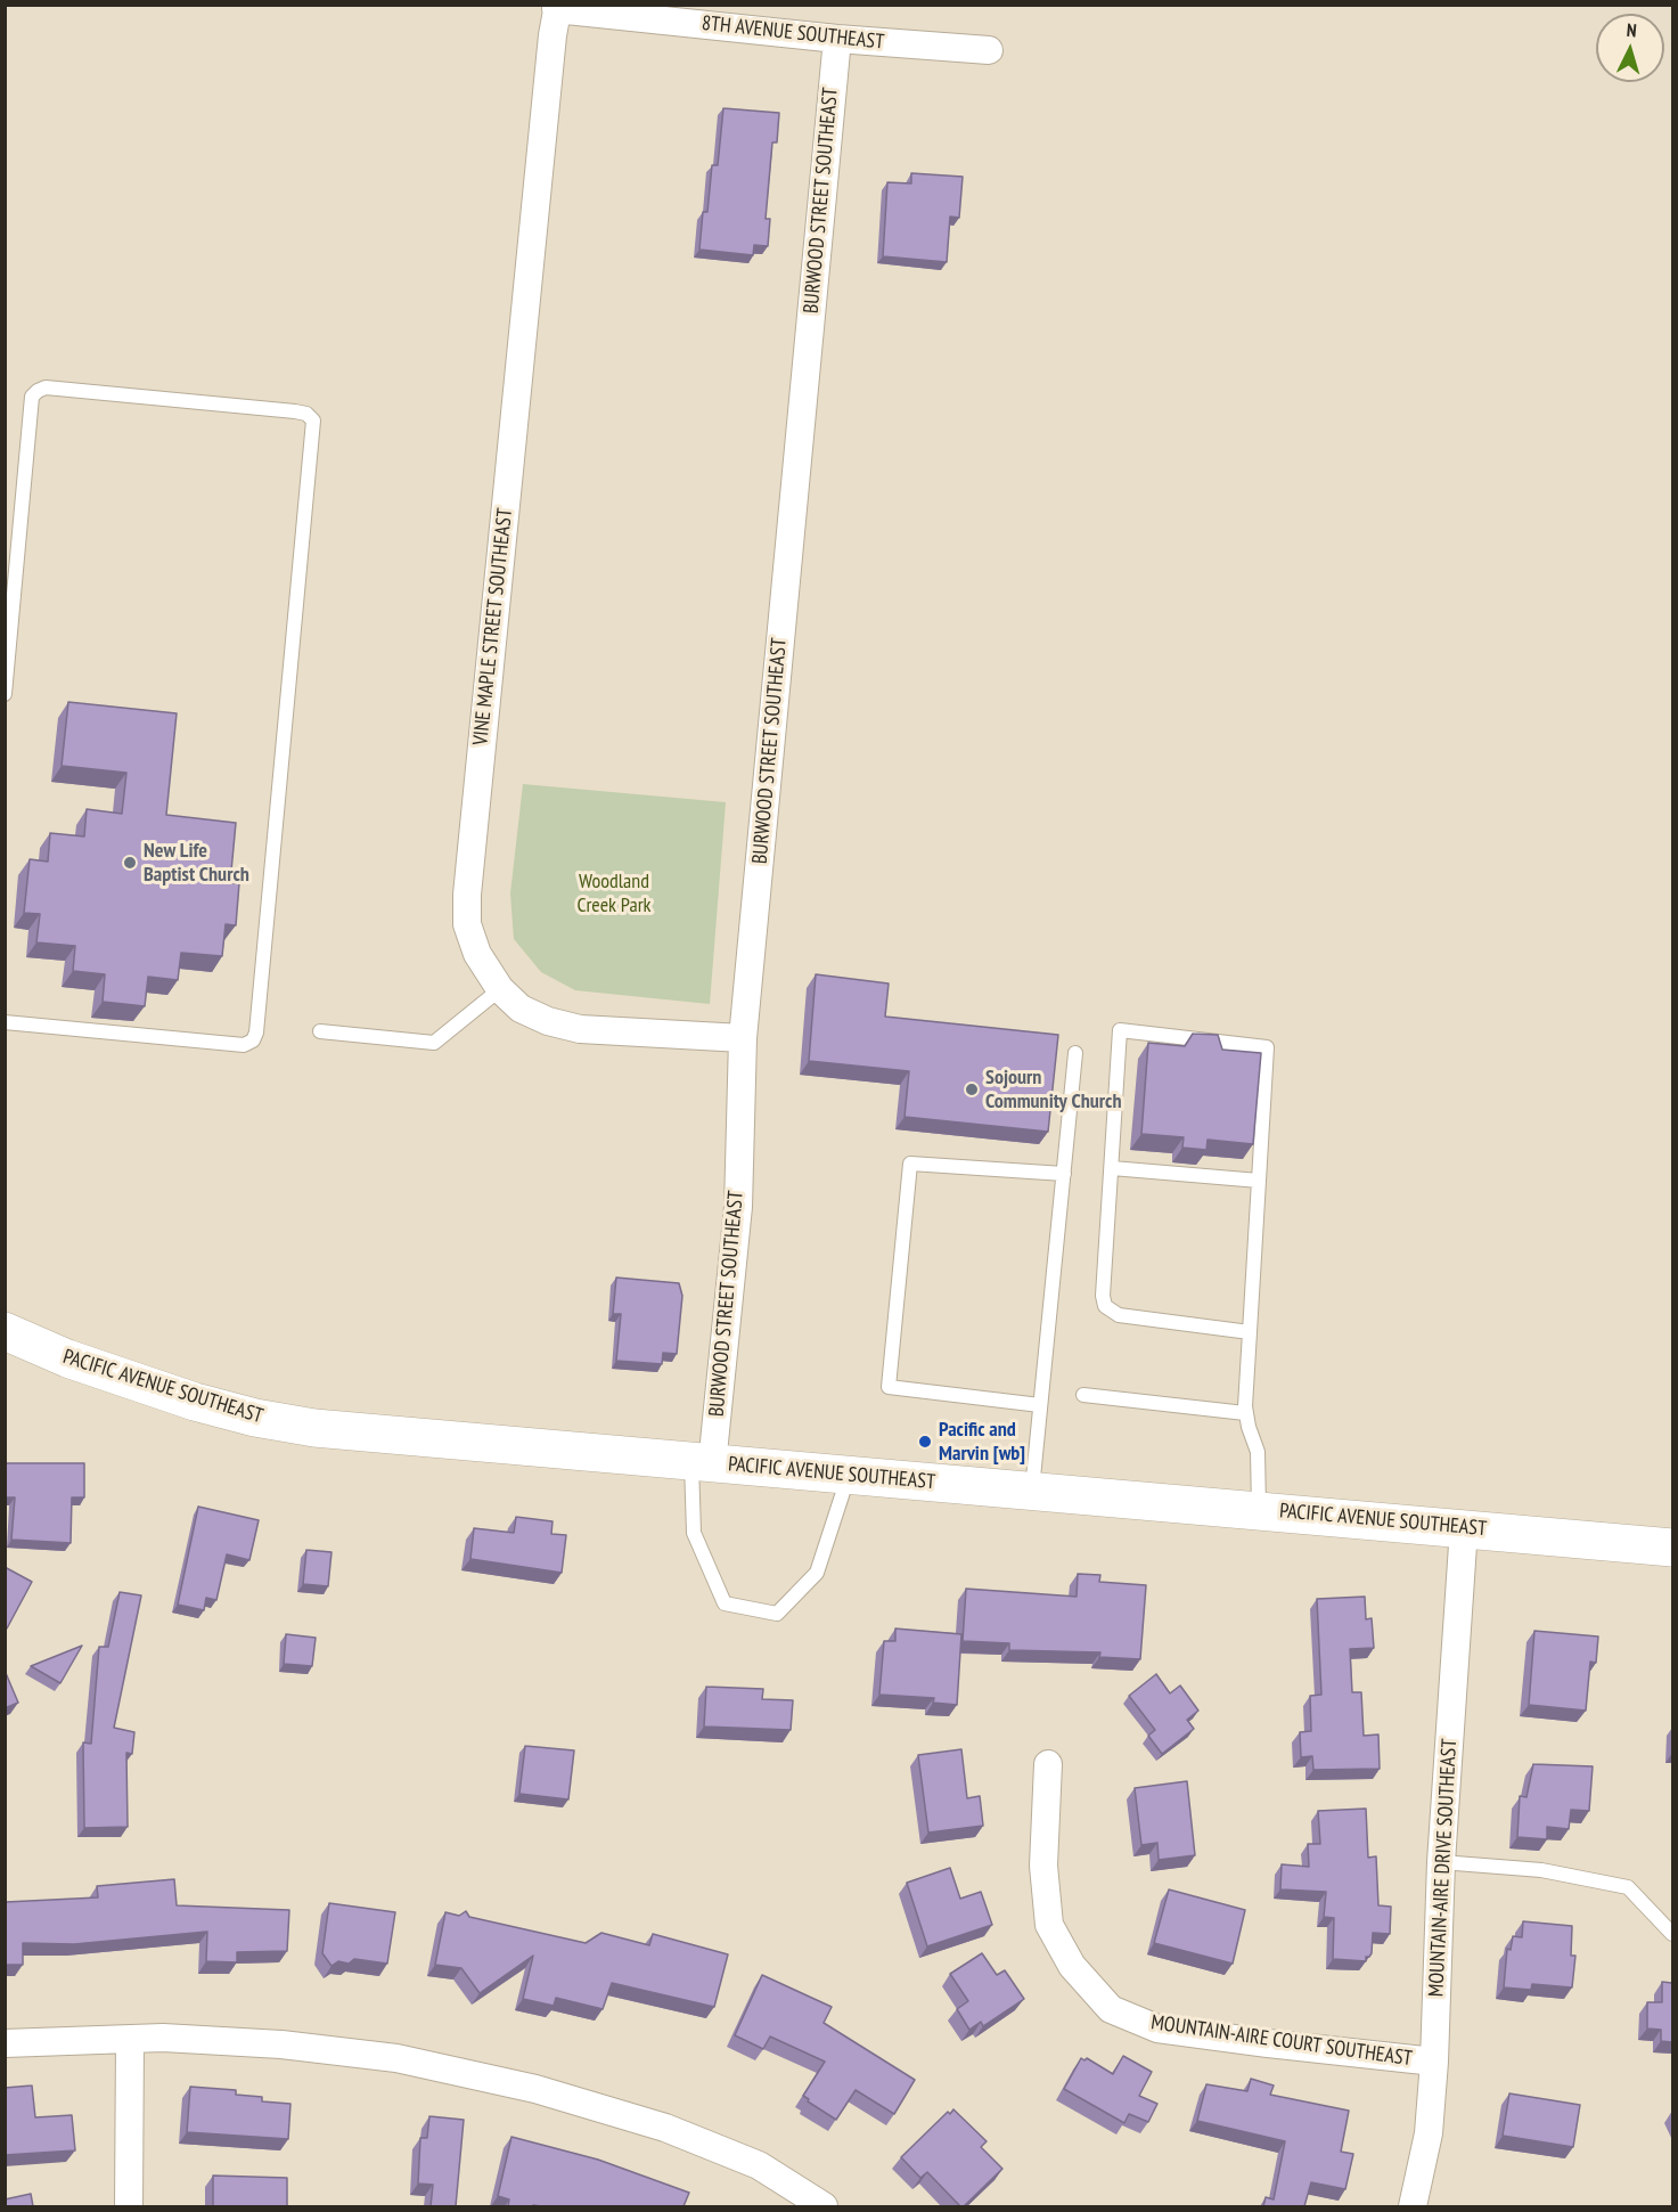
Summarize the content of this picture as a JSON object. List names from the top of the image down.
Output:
{
  "streets": {
    "main road": ["PACIFIC AVENUE SOUTHEAST"],
    "street": [
      "8TH AVENUE SOUTHEAST",
      "BURWOOD STREET SOUTHEAST",
      "VINE MAPLE STREET SOUTHEAST",
      "MOUNTAIN-AIRE DRIVE SOUTHEAST",
      "MOUNTAIN-AIRE COURT SOUTHEAST"
    ]
  },
  "crossings": [
    ["8TH AVENUE SOUTHEAST", "BURWOOD STREET SOUTHEAST"],
    ["8TH AVENUE SOUTHEAST", "VINE MAPLE STREET SOUTHEAST"],
    ["BURWOOD STREET SOUTHEAST", "VINE MAPLE STREET SOUTHEAST"],
    ["BURWOOD STREET SOUTHEAST", "PACIFIC AVENUE SOUTHEAST"],
    ["PACIFIC AVENUE SOUTHEAST", "MOUNTAIN-AIRE DRIVE SOUTHEAST"],
    ["MOUNTAIN-AIRE DRIVE SOUTHEAST", "MOUNTAIN-AIRE COURT SOUTHEAST"]
  ],
  "parks": ["Woodland Creek Park"],
  "places": ["New Life Baptist Church", "Sojourn Community Church", "Pacific and Marvin [wb]"],
  "north": "top"
}
